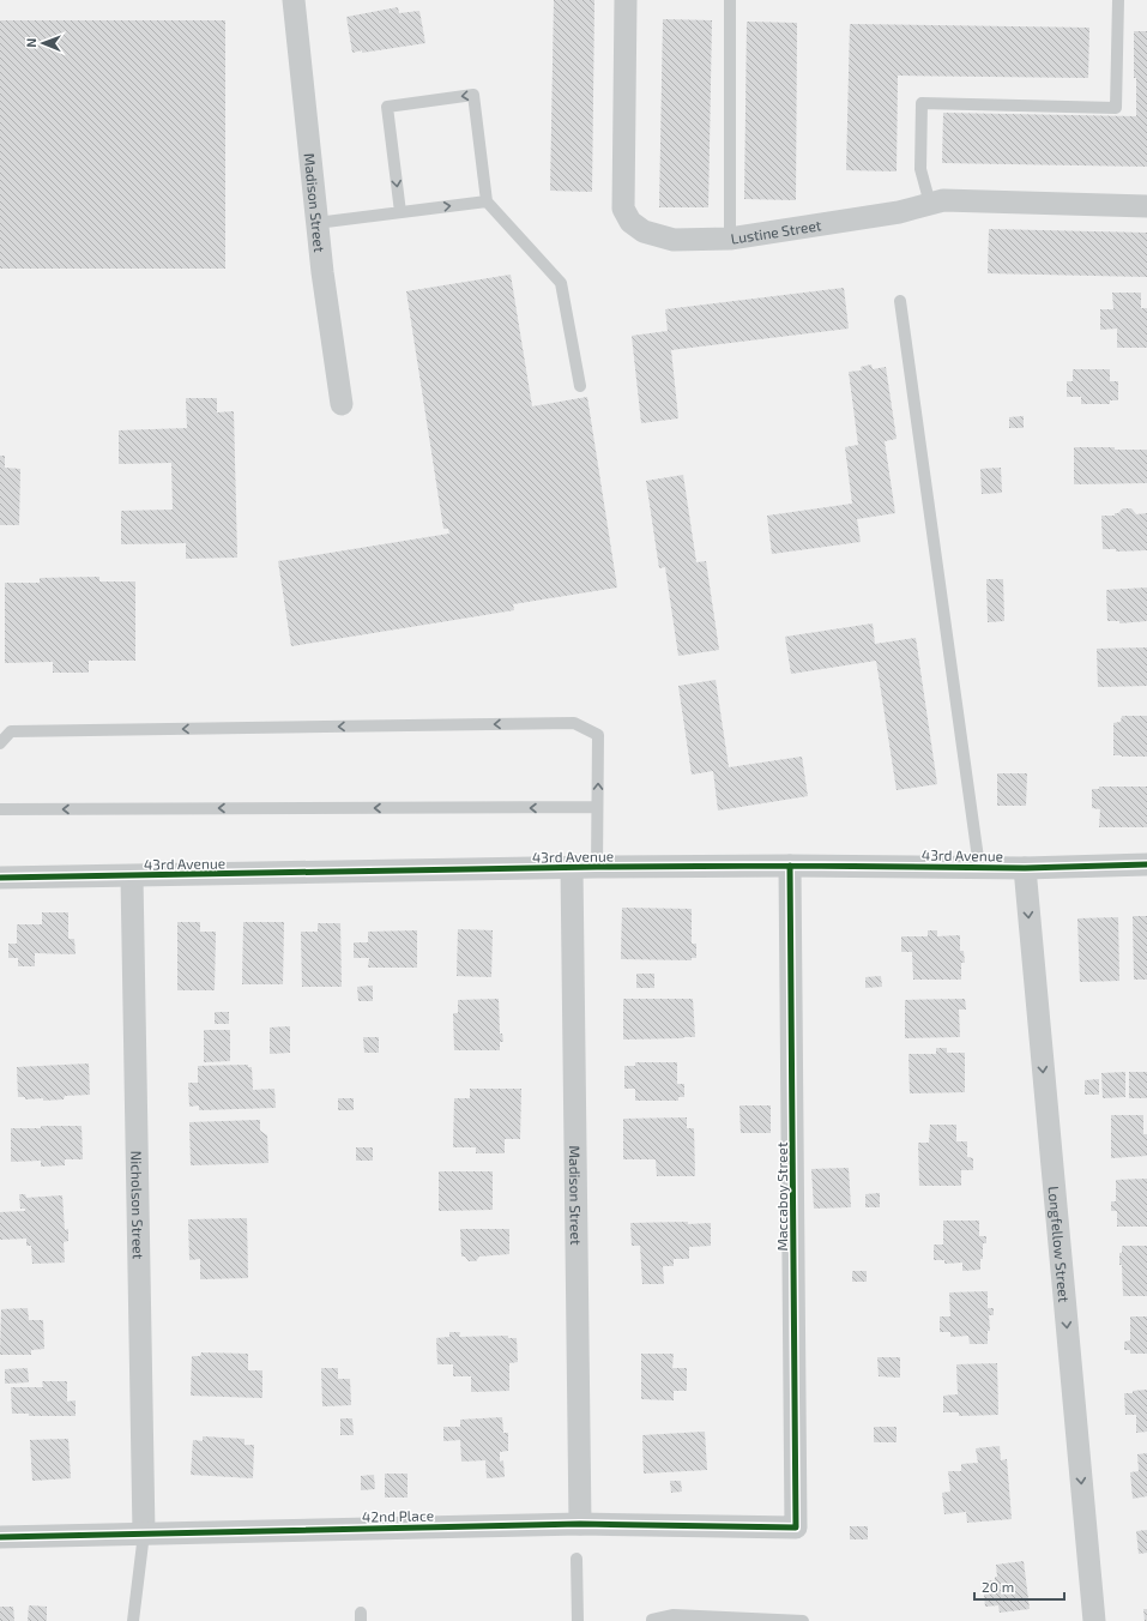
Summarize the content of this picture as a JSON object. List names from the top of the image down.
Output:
{
  "streets": {
    "street": [
      "Madison Street",
      "Lustine Street",
      "43rd Avenue",
      "Maccaboy Street",
      "Nicholson Street",
      "Longfellow Street",
      "42nd Place"
    ]
  },
  "crossings": [
    ["Madison Street", "43rd Avenue"],
    ["Madison Street", "42nd Place"],
    ["43rd Avenue", "Maccaboy Street"],
    ["43rd Avenue", "Nicholson Street"],
    ["43rd Avenue", "Longfellow Street"],
    ["Maccaboy Street", "42nd Place"],
    ["Nicholson Street", "42nd Place"]
  ],
  "one_way": ["Longfellow Street"],
  "scale_bar": "20 m",
  "north": "left"
}
